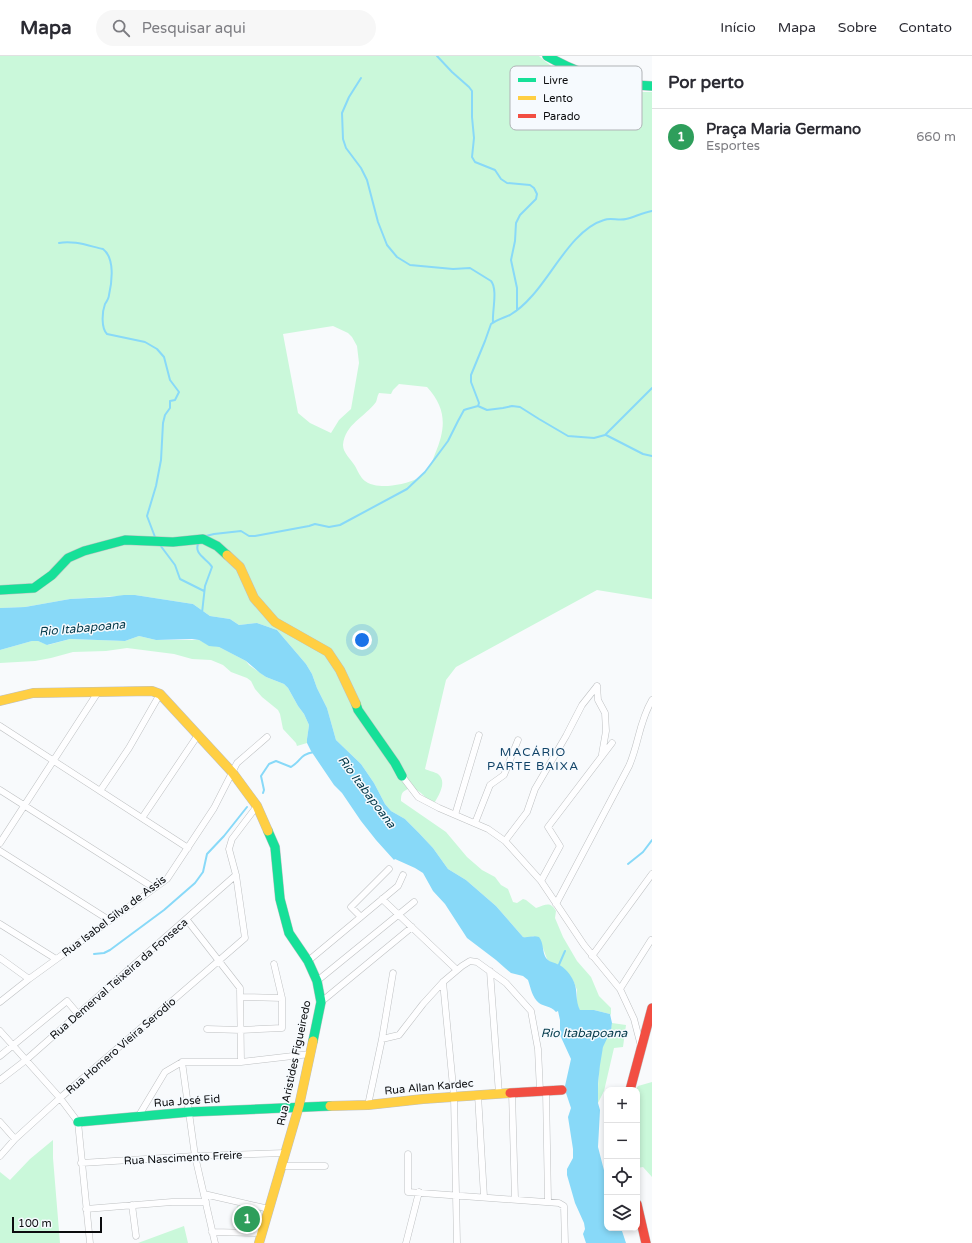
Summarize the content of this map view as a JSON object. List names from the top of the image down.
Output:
{
  "streets": {
    "street": [
      "Rua Isabel Silva de Assis",
      "Rua Demerval Teixeira da Fonseca",
      "Rua Homero Vieira Serodio",
      "Rua Aristides Figueiredo",
      "Rua Allan Kardec",
      "Rua José Eid",
      "Rua Nascimento Freire"
    ]
  },
  "crossings": [
    ["Rua Isabel Silva de Assis", "Rua Aristides Figueiredo"],
    ["Rua Demerval Teixeira da Fonseca", "Rua Homero Vieira Serodio"],
    ["Rua Aristides Figueiredo", "Rua Allan Kardec"],
    ["Rua Aristides Figueiredo", "Rua José Eid"],
    ["Rua Aristides Figueiredo", "Rua Nascimento Freire"],
    ["Rua Allan Kardec", "Rua José Eid"]
  ],
  "districts": ["MACÁRIO PARTE BAIXA"],
  "water": ["Rio Itabapoana"],
  "legend": ["Livre", "Lento", "Parado"],
  "scale_bar": "100 m",
  "page": {
    "header": "Mapa",
    "search": "Pesquisar aqui",
    "nav": [
      "Início",
      "Mapa",
      "Sobre",
      "Contato"
    ],
    "heading": "Por perto",
    "list": [
      {
        "mark": "1",
        "name": "Praça Maria Germano",
        "note": "Esportes",
        "value": "660 m"
      }
    ],
    "map_buttons": ["+", "−"],
    "pins": "1",
    "scale": "100 m"
  }
}
